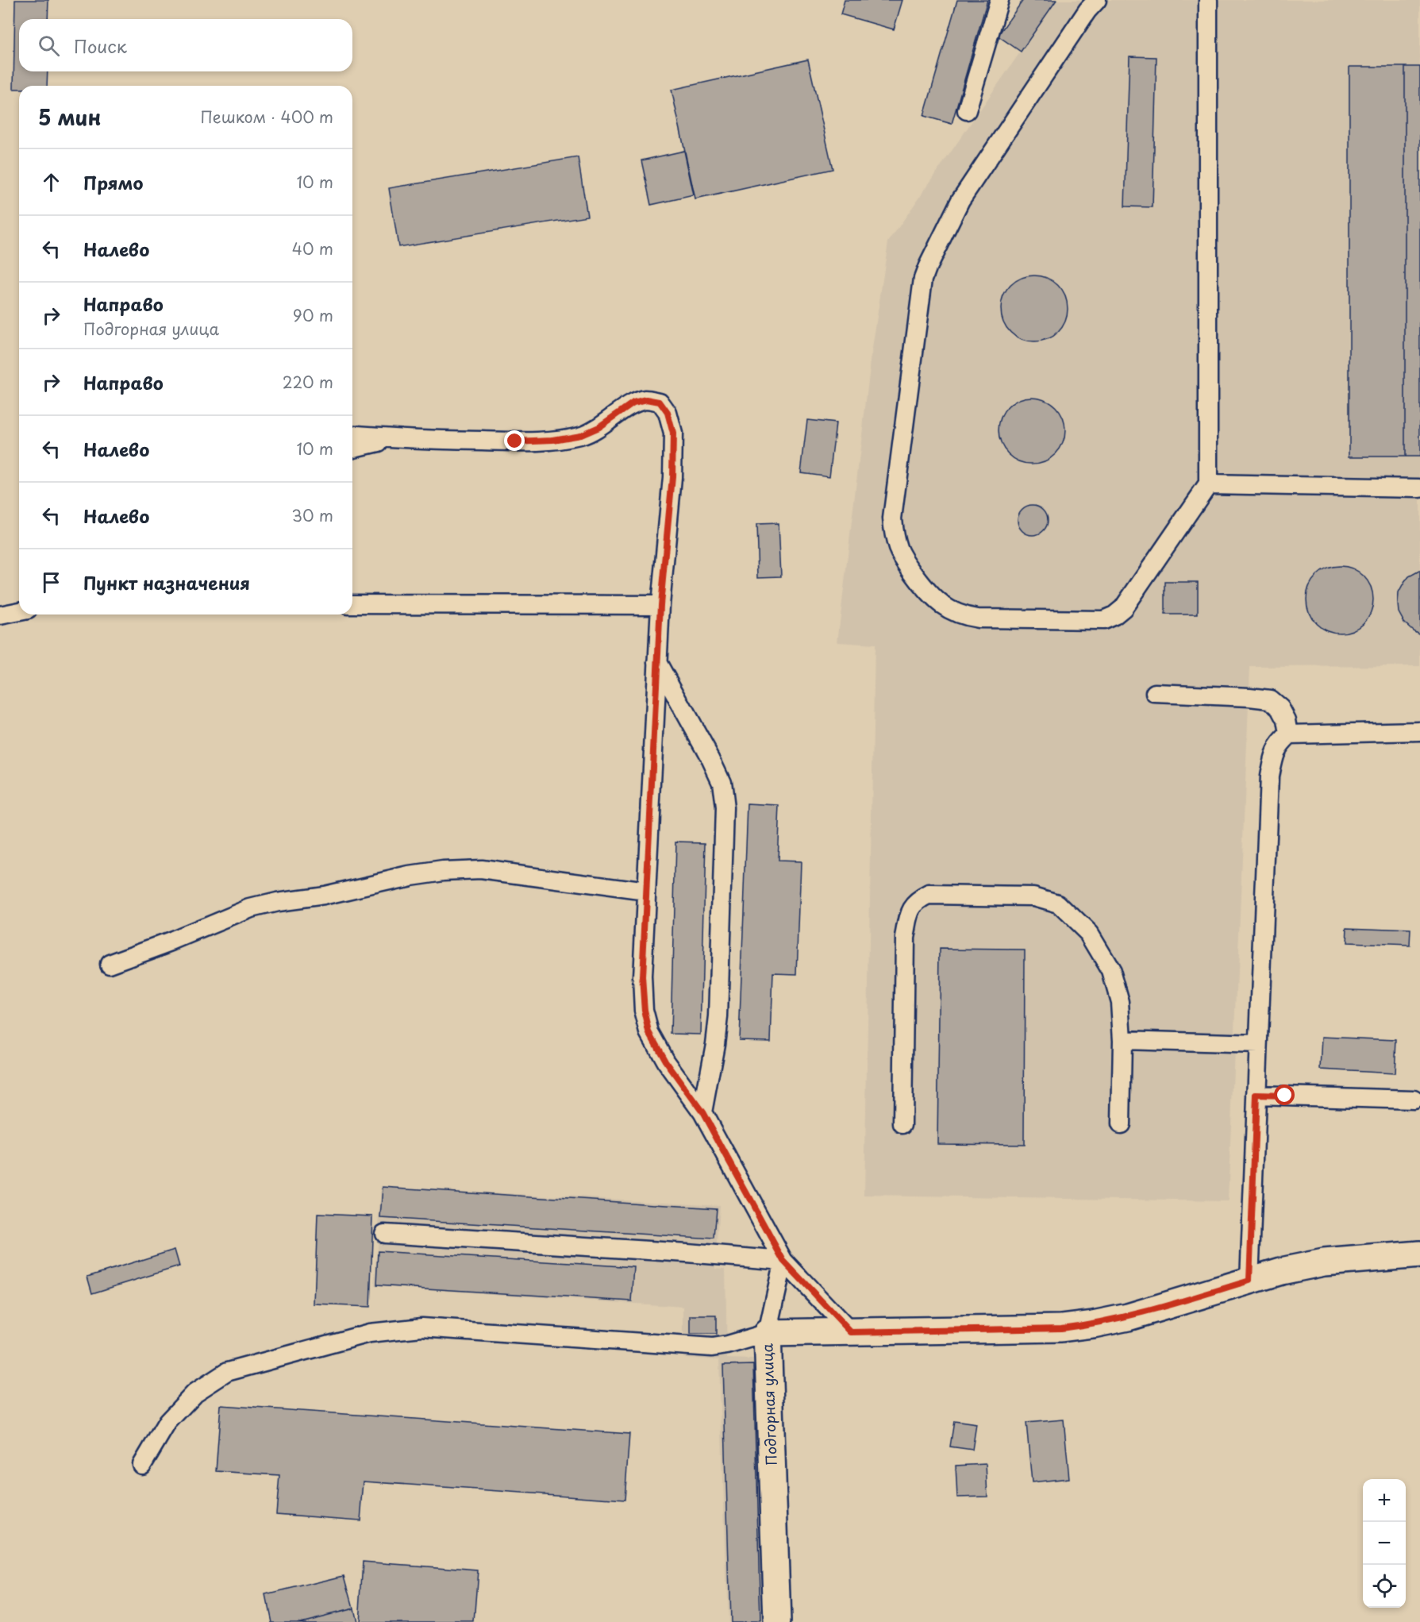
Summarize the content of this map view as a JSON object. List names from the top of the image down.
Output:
{
  "streets": {
    "street": ["Подгорная улица"]
  },
  "page": {
    "search": "Поиск",
    "heading": ["5 мин", "Пешком · 400 m"],
    "list": [
      ["Прямо", "10 m"],
      ["Налево", "40 m"],
      ["Направо", "Подгорная улица", "90 m"],
      ["Направо", "220 m"],
      ["Налево", "10 m"],
      ["Налево", "30 m"],
      "Пункт назначения"
    ],
    "map_buttons": ["+", "−"]
  }
}
